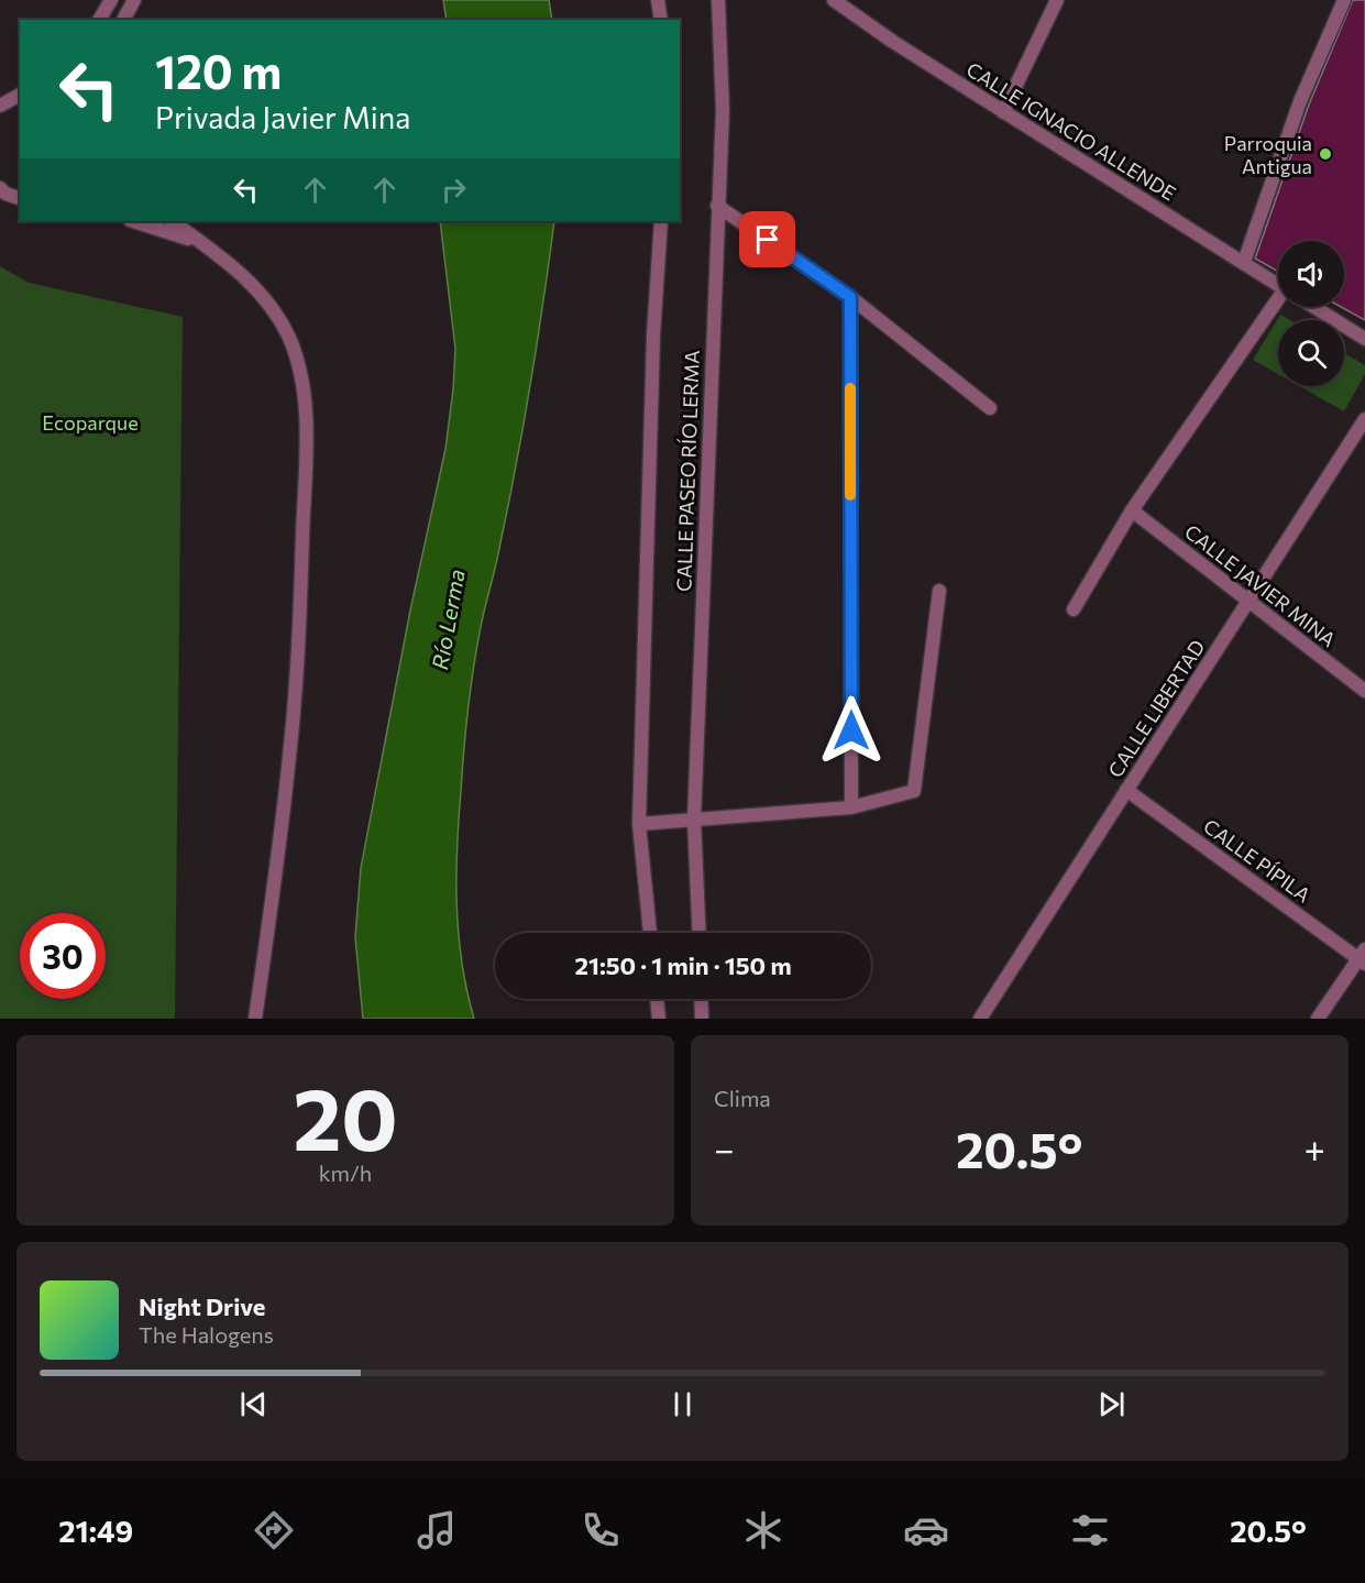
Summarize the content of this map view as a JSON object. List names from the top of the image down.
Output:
{
  "streets": {
    "street": [
      "CALLE IGNACIO ALLENDE",
      "CALLE PASEO RÍO LERMA",
      "CALLE JAVIER MINA",
      "CALLE LIBERTAD",
      "CALLE PÍPILA"
    ]
  },
  "crossings": [
    ["CALLE JAVIER MINA", "CALLE LIBERTAD"],
    ["CALLE LIBERTAD", "CALLE PÍPILA"]
  ],
  "water": ["Río Lerma"],
  "parks": ["Ecoparque"],
  "places": ["Parroquia Antigua"],
  "page": {
    "turn": ["120 m", "Privada Javier Mina"],
    "limit": "30",
    "trip": "21:50 · 1 min · 150 m",
    "tile": [
      ["20", "km/h"],
      "Clima"
    ],
    "heat": ["−", "20.5°", "+"],
    "song": ["Night Drive", "The Halogens"],
    "tabs": ["21:49", "20.5°"]
  }
}
